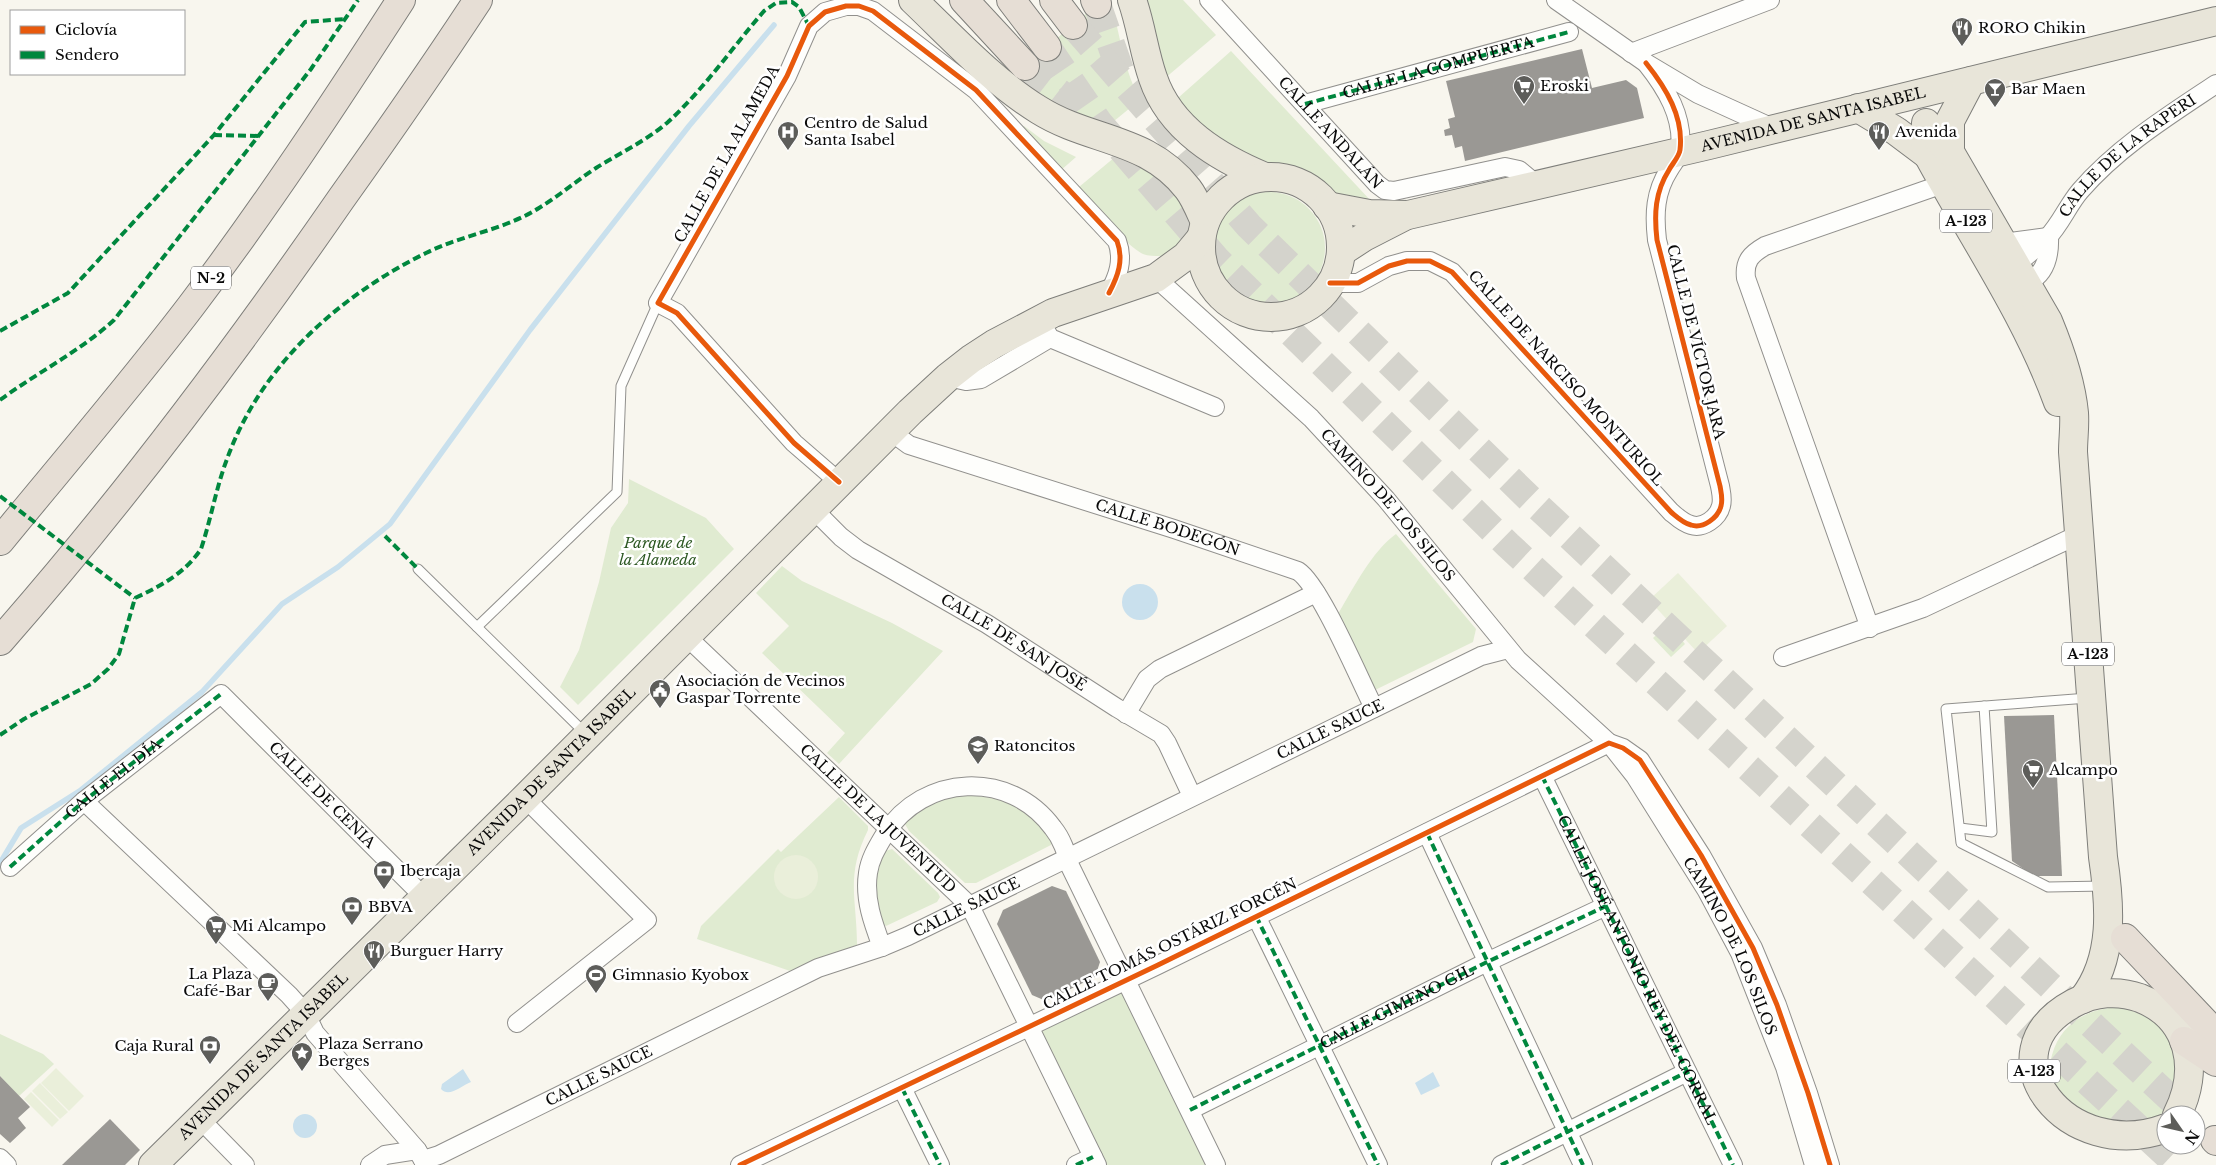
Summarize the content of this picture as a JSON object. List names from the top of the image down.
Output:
{
  "streets": {
    "highway": ["N-2"],
    "main road": ["AVENIDA DE SANTA ISABEL", "A-123"],
    "street": [
      "CALLE LA COMPUERTA",
      "CALLE ANDALÁN",
      "CALLE DE LA ALAMEDA",
      "CALLE DE LA RAPERI",
      "CALLE DE VÍCTOR JARA",
      "CALLE DE NARCISO MONTURIOL",
      "CAMINO DE LOS SILOS",
      "CALLE BODEGÓN",
      "CALLE DE SAN JOSÉ",
      "CALLE SAUCE",
      "CALLE EL DÍA",
      "CALLE DE CENIA",
      "CALLE DE LA JUVENTUD",
      "CALLE TOMÁS OSTÁRIZ FORCÉN",
      "CALLE JOSÉ ANTONIO REY DEL CORRAL",
      "CALLE GIMENO GIL"
    ]
  },
  "crossings": [
    ["CALLE LA COMPUERTA", "CALLE ANDALÁN"],
    ["AVENIDA DE SANTA ISABEL", "CALLE ANDALÁN"],
    ["AVENIDA DE SANTA ISABEL", "CALLE DE LA ALAMEDA"],
    ["AVENIDA DE SANTA ISABEL", "A-123"],
    ["AVENIDA DE SANTA ISABEL", "CALLE DE VÍCTOR JARA"],
    ["AVENIDA DE SANTA ISABEL", "CALLE DE NARCISO MONTURIOL"],
    ["AVENIDA DE SANTA ISABEL", "CAMINO DE LOS SILOS"],
    ["AVENIDA DE SANTA ISABEL", "CALLE BODEGÓN"],
    ["AVENIDA DE SANTA ISABEL", "CALLE DE SAN JOSÉ"],
    ["AVENIDA DE SANTA ISABEL", "CALLE DE CENIA"],
    ["AVENIDA DE SANTA ISABEL", "CALLE DE LA JUVENTUD"],
    ["CALLE DE VÍCTOR JARA", "CALLE DE NARCISO MONTURIOL"],
    ["CAMINO DE LOS SILOS", "CALLE SAUCE"],
    ["CAMINO DE LOS SILOS", "CALLE TOMÁS OSTÁRIZ FORCÉN"],
    ["CALLE BODEGÓN", "CALLE SAUCE"],
    ["CALLE DE SAN JOSÉ", "CALLE SAUCE"],
    ["CALLE SAUCE", "CALLE DE LA JUVENTUD"],
    ["CALLE EL DÍA", "CALLE DE CENIA"],
    ["CALLE DE LA JUVENTUD", "CALLE TOMÁS OSTÁRIZ FORCÉN"],
    ["CALLE TOMÁS OSTÁRIZ FORCÉN", "CALLE JOSÉ ANTONIO REY DEL CORRAL"],
    ["CALLE JOSÉ ANTONIO REY DEL CORRAL", "CALLE GIMENO GIL"]
  ],
  "parks": ["Parque de la Alameda"],
  "places": {
    "restaurant": ["RORO Chikin", "Avenida", "Burguer Harry"],
    "supermarket": ["Eroski", "Alcampo", "Mi Alcampo"],
    "bar": ["Bar Maen"],
    "hospital": ["Centro de Salud Santa Isabel"],
    "public building": ["Asociación de Vecinos Gaspar Torrente"],
    "school or university": ["Ratoncitos"],
    "bank": ["Ibercaja", "BBVA", "Caja Rural"],
    "sports": ["Gimnasio Kyobox"],
    "cafe": ["La Plaza Café-Bar"],
    "place": ["Plaza Serrano Berges"]
  },
  "legend": ["Ciclovía", "Sendero"],
  "north": "bottom right"
}
